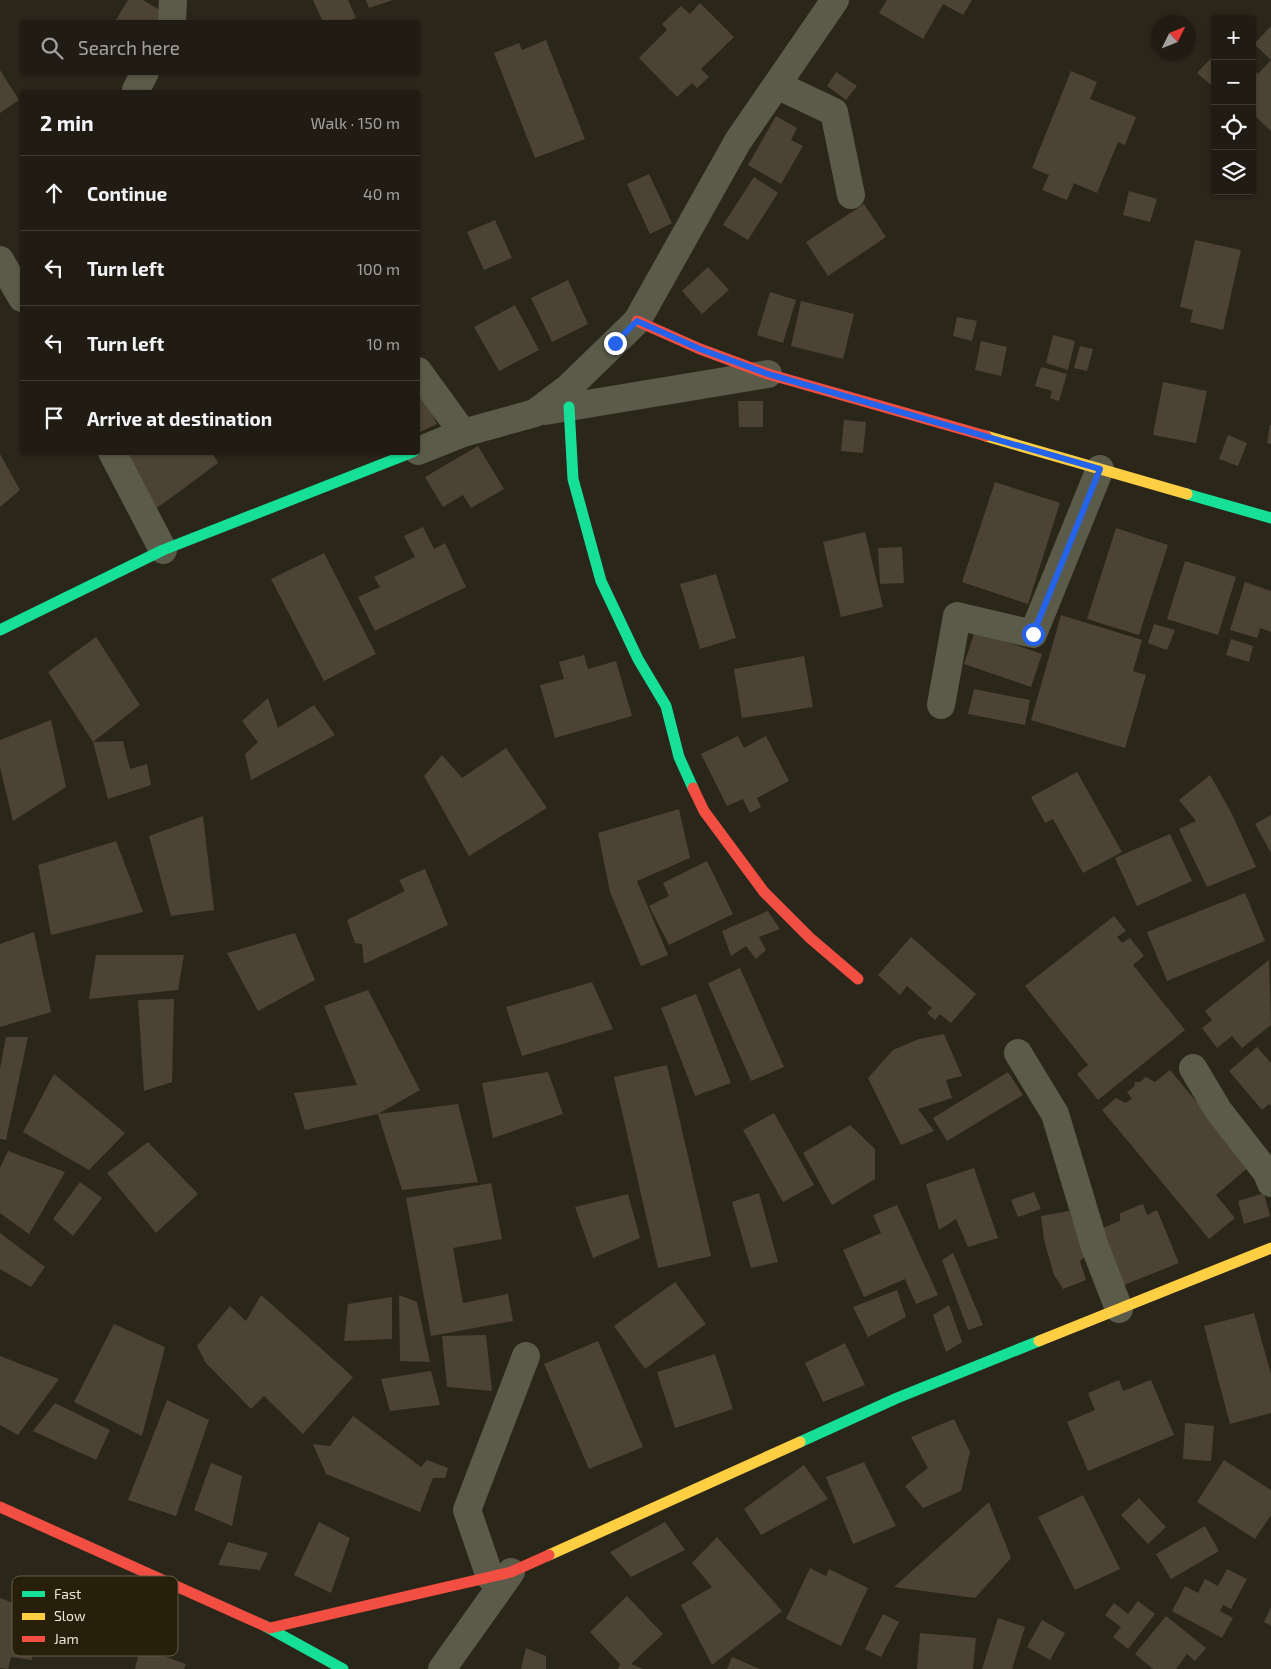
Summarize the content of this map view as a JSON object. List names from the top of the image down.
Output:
{
  "legend": ["Fast", "Slow", "Jam"],
  "north": "top right",
  "page": {
    "map_buttons": ["+", "−"],
    "search": "Search here",
    "heading": ["2 min", "Walk · 150 m"],
    "list": [
      ["Continue", "40 m"],
      ["Turn left", "100 m"],
      ["Turn left", "10 m"],
      "Arrive at destination"
    ]
  }
}
